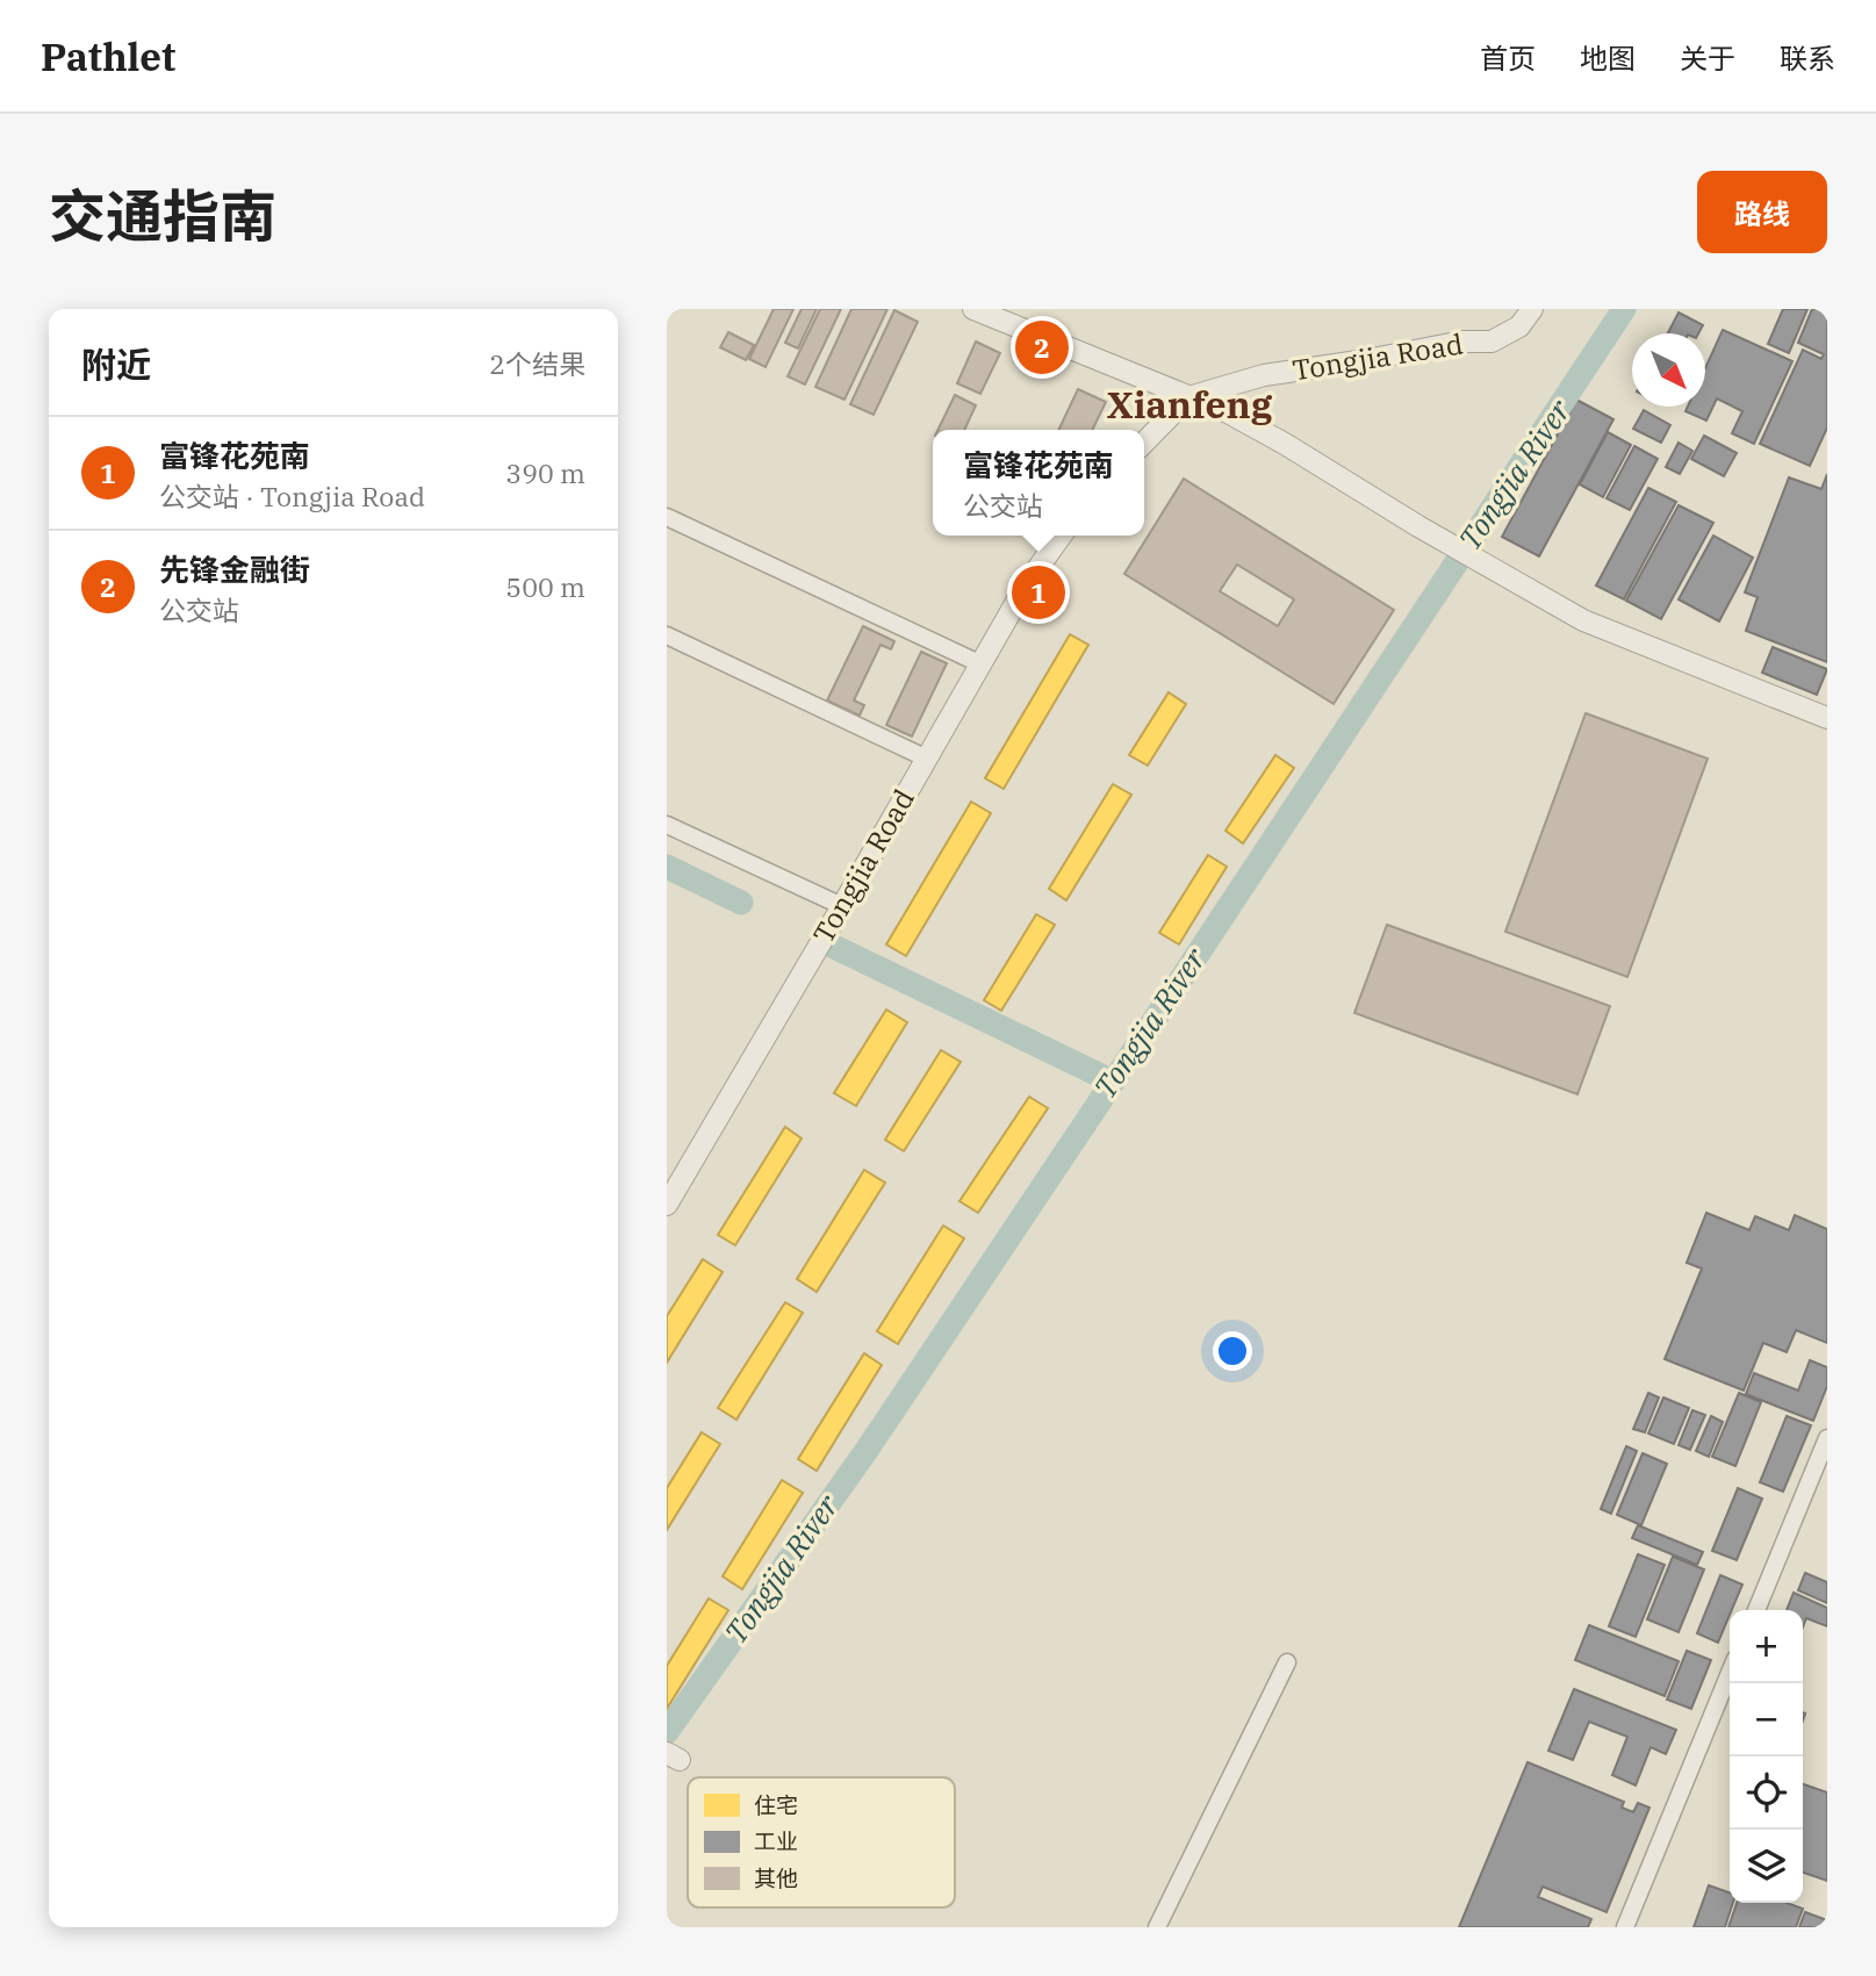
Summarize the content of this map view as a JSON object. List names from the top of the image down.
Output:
{
  "streets": {
    "street": ["Tongjia Road"]
  },
  "districts": ["Xianfeng"],
  "water": ["Tongjia River"],
  "legend": ["住宅", "工业", "其他"],
  "north": "bottom right",
  "page": {
    "header": "Pathlet",
    "nav": [
      "首页",
      "地图",
      "关于",
      "联系"
    ],
    "title": "交通指南",
    "buttons": "路线",
    "heading": ["附近", "2个结果"],
    "pins": ["2", "1"],
    "list": [
      {
        "mark": "1",
        "name": "富锋花苑南",
        "note": "公交站 · Tongjia Road",
        "value": "390 m"
      },
      {
        "mark": "2",
        "name": "先锋金融街",
        "note": "公交站",
        "value": "500 m"
      }
    ],
    "popup": ["富锋花苑南", "公交站"],
    "map_buttons": ["+", "−"]
  }
}
